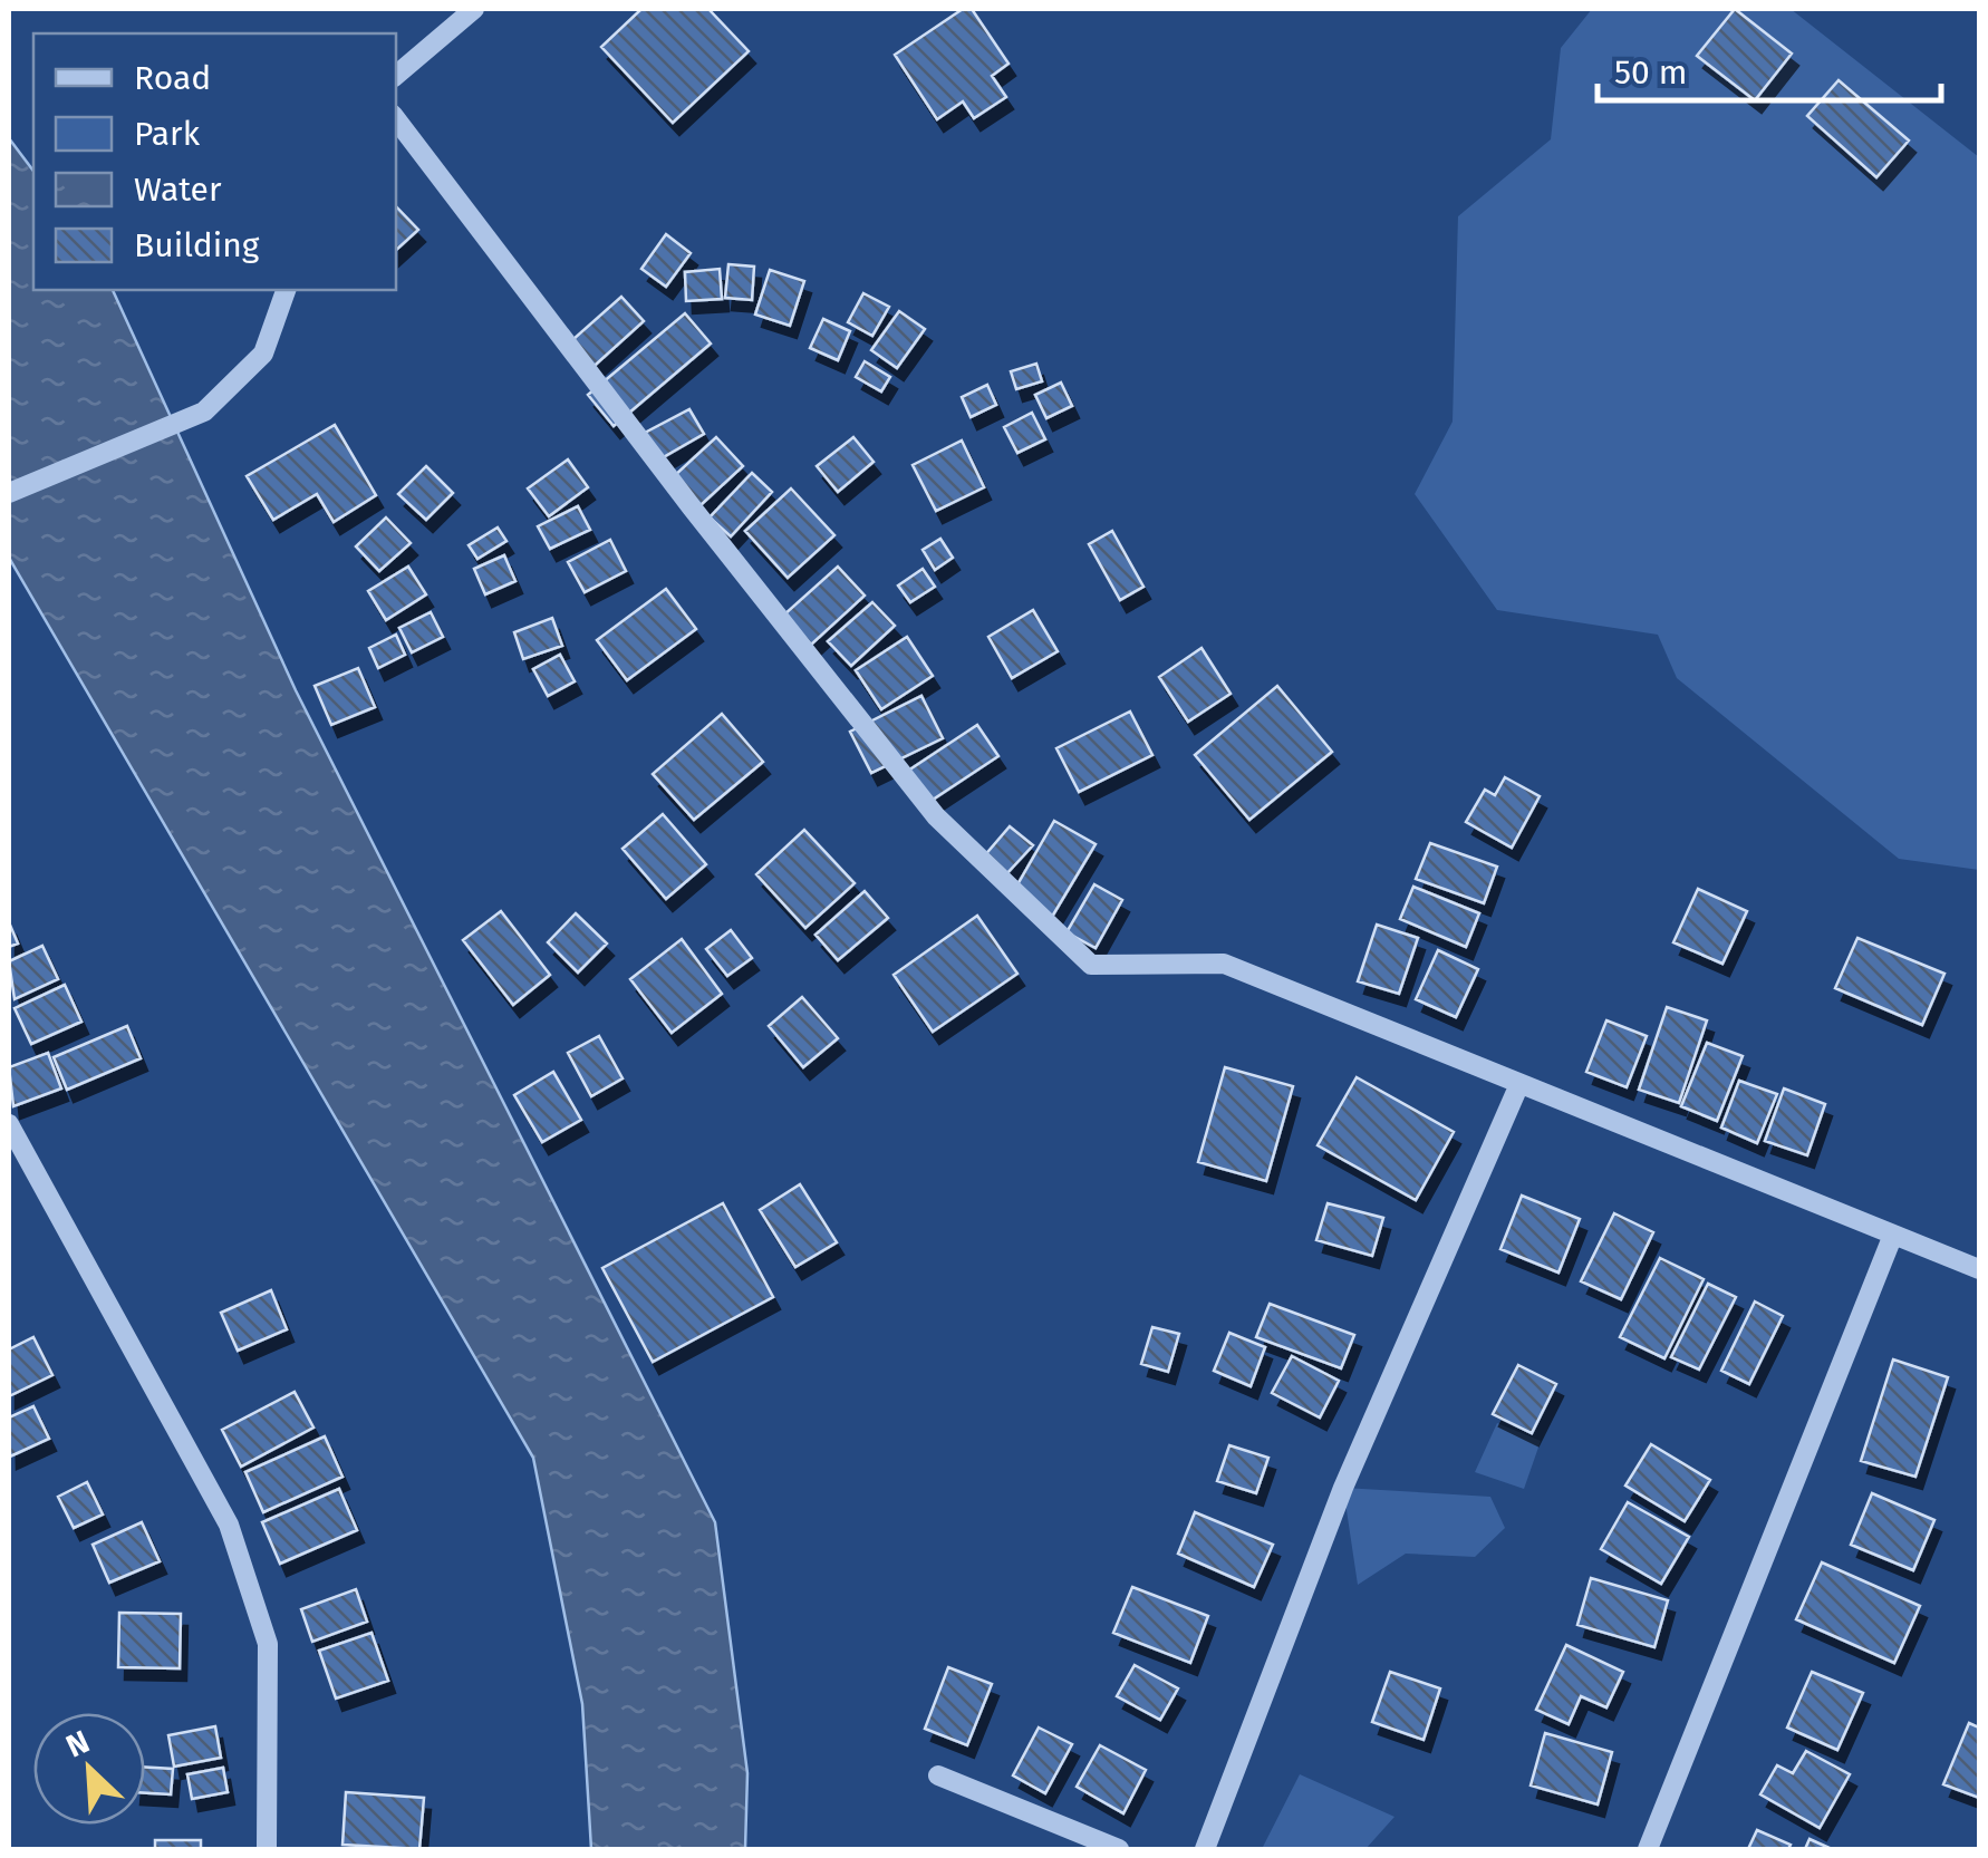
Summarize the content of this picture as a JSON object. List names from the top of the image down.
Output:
{
  "legend": [
    "Road",
    "Park",
    "Water",
    "Building"
  ],
  "scale_bar": "50 m",
  "north": "top left"
}
